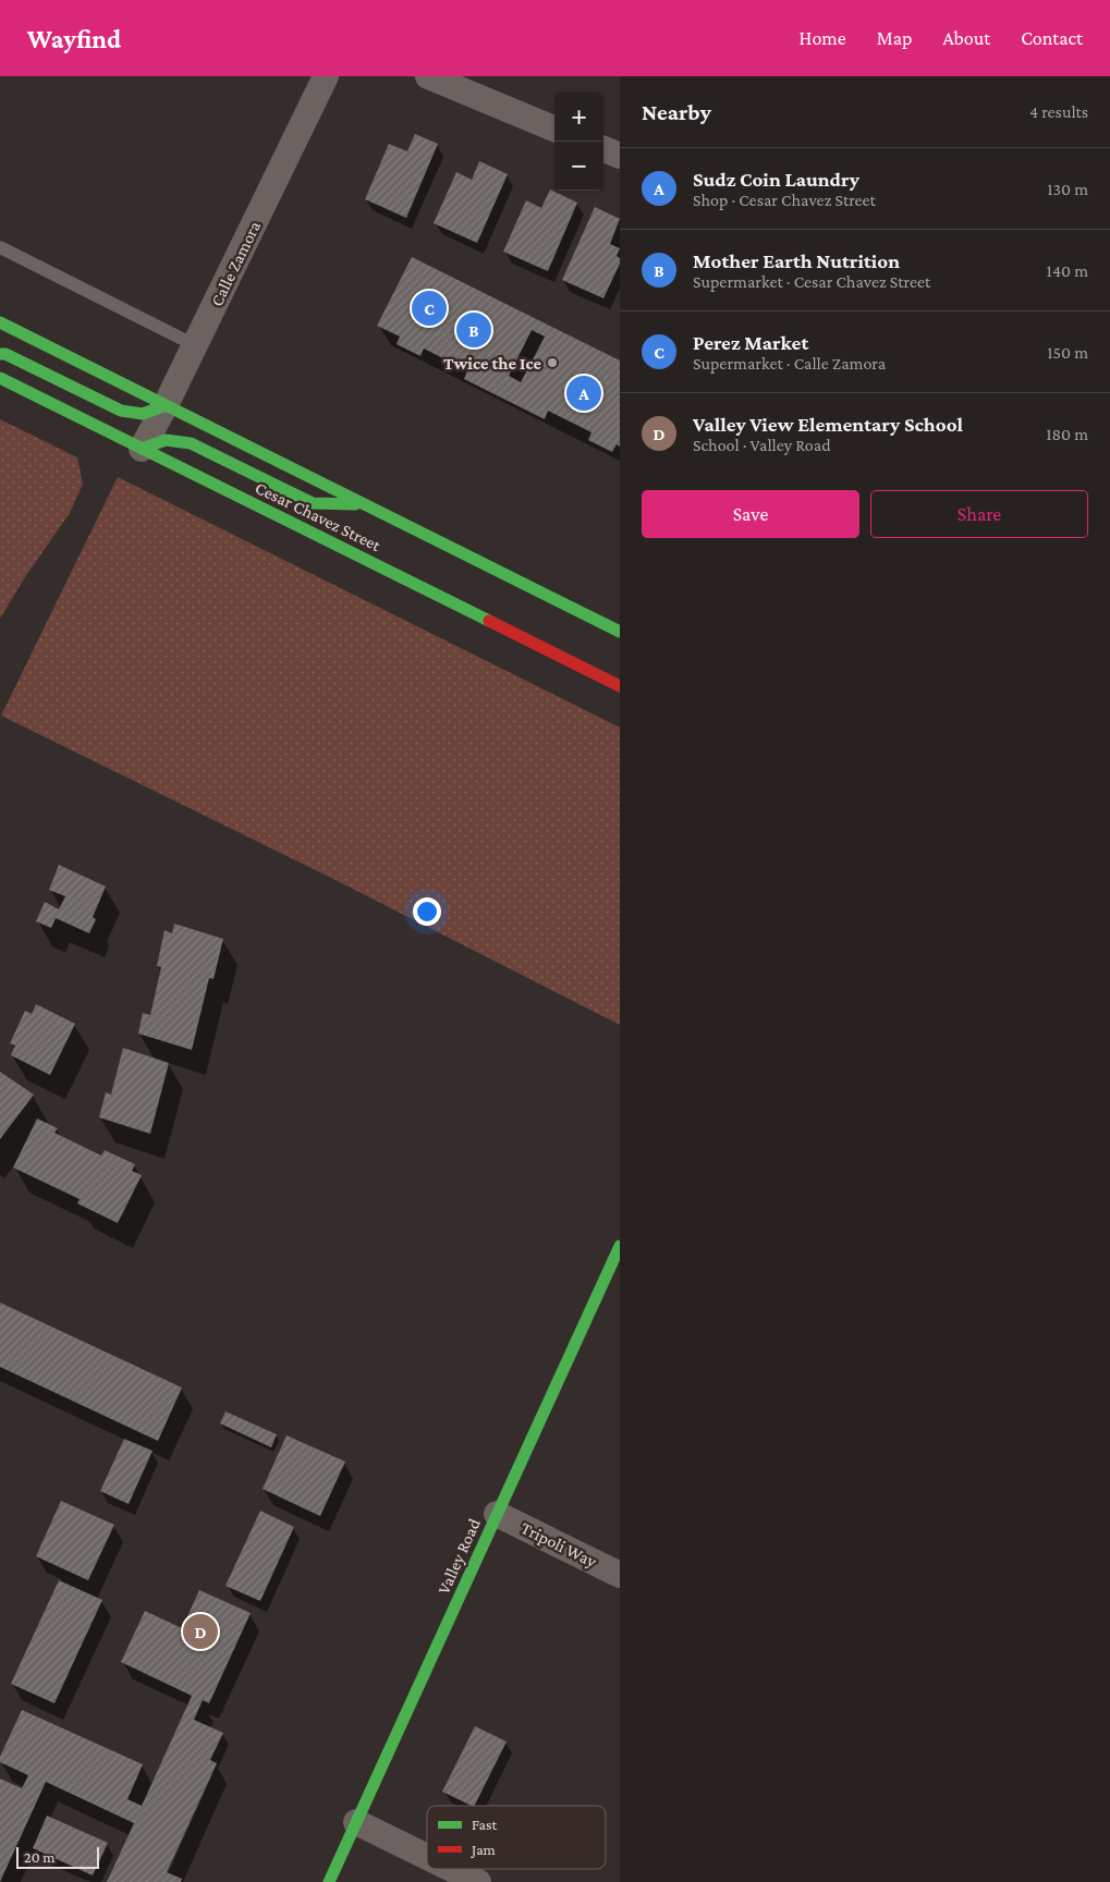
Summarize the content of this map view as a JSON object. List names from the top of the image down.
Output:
{
  "streets": {
    "main road": ["Cesar Chavez Street", "Valley Road"],
    "street": ["Calle Zamora", "Tripoli Way"]
  },
  "crossings": [
    ["Calle Zamora", "Cesar Chavez Street"],
    ["Tripoli Way", "Valley Road"]
  ],
  "places": ["Twice the Ice"],
  "legend": ["Fast", "Jam"],
  "scale_bar": "20 m",
  "page": {
    "header": "Wayfind",
    "nav": [
      "Home",
      "Map",
      "About",
      "Contact"
    ],
    "heading": ["Nearby", "4 results"],
    "map_buttons": ["+", "−"],
    "list": [
      {
        "mark": "A",
        "name": "Sudz Coin Laundry",
        "note": "Shop · Cesar Chavez Street",
        "value": "130 m"
      },
      {
        "mark": "B",
        "name": "Mother Earth Nutrition",
        "note": "Supermarket · Cesar Chavez Street",
        "value": "140 m"
      },
      {
        "mark": "C",
        "name": "Perez Market",
        "note": "Supermarket · Calle Zamora",
        "value": "150 m"
      },
      {
        "mark": "D",
        "name": "Valley View Elementary School",
        "note": "School · Valley Road",
        "value": "180 m"
      }
    ],
    "pins": [
      "C",
      "B",
      "A",
      "D"
    ],
    "buttons": ["Save", "Share"],
    "scale": "20 m"
  }
}
